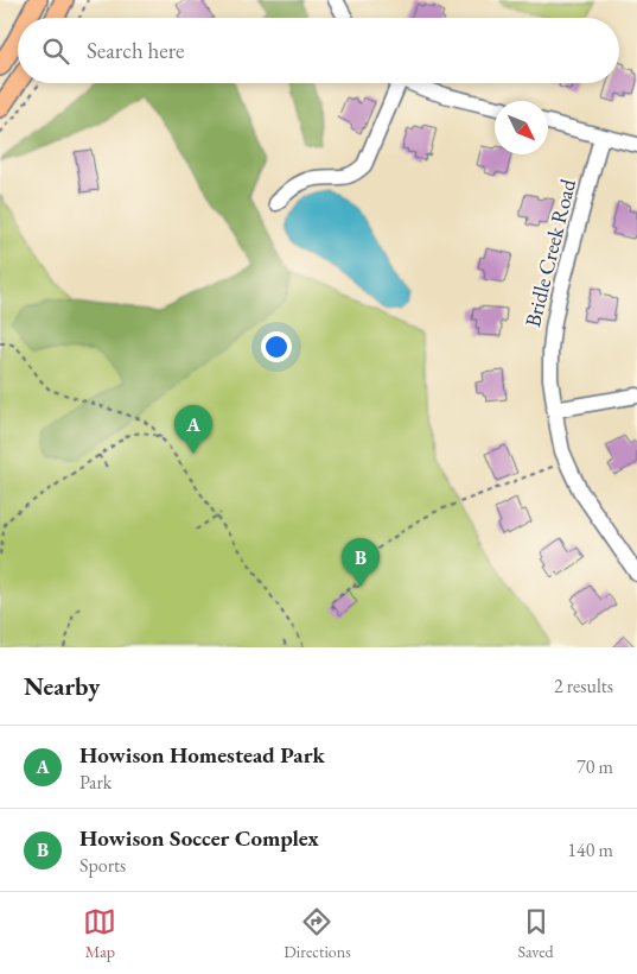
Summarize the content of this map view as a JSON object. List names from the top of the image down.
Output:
{
  "streets": {
    "street": ["Bridle Creek Road"]
  },
  "north": "bottom right",
  "page": {
    "search": "Search here",
    "pins": ["A", "B"],
    "heading": ["Nearby", "2 results"],
    "list": [
      {
        "mark": "A",
        "name": "Howison Homestead Park",
        "note": "Park",
        "value": "70 m"
      },
      {
        "mark": "B",
        "name": "Howison Soccer Complex",
        "note": "Sports",
        "value": "140 m"
      }
    ],
    "nav": ["Map", "Directions", "Saved"]
  }
}
